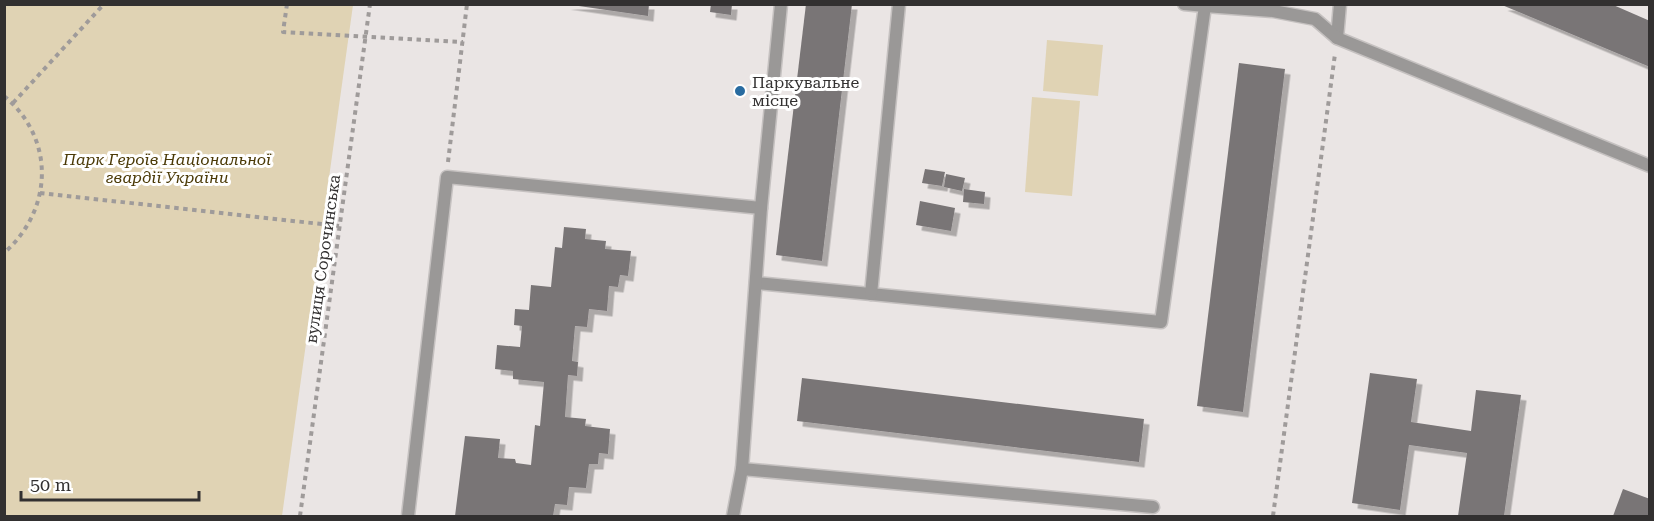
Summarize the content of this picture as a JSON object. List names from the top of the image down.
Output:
{
  "streets": {
    "path": ["вулиця Сорочинська"]
  },
  "parks": ["Парк Героїв Національної гвардії України"],
  "places": ["Паркувальне місце"],
  "scale_bar": "50 m"
}
